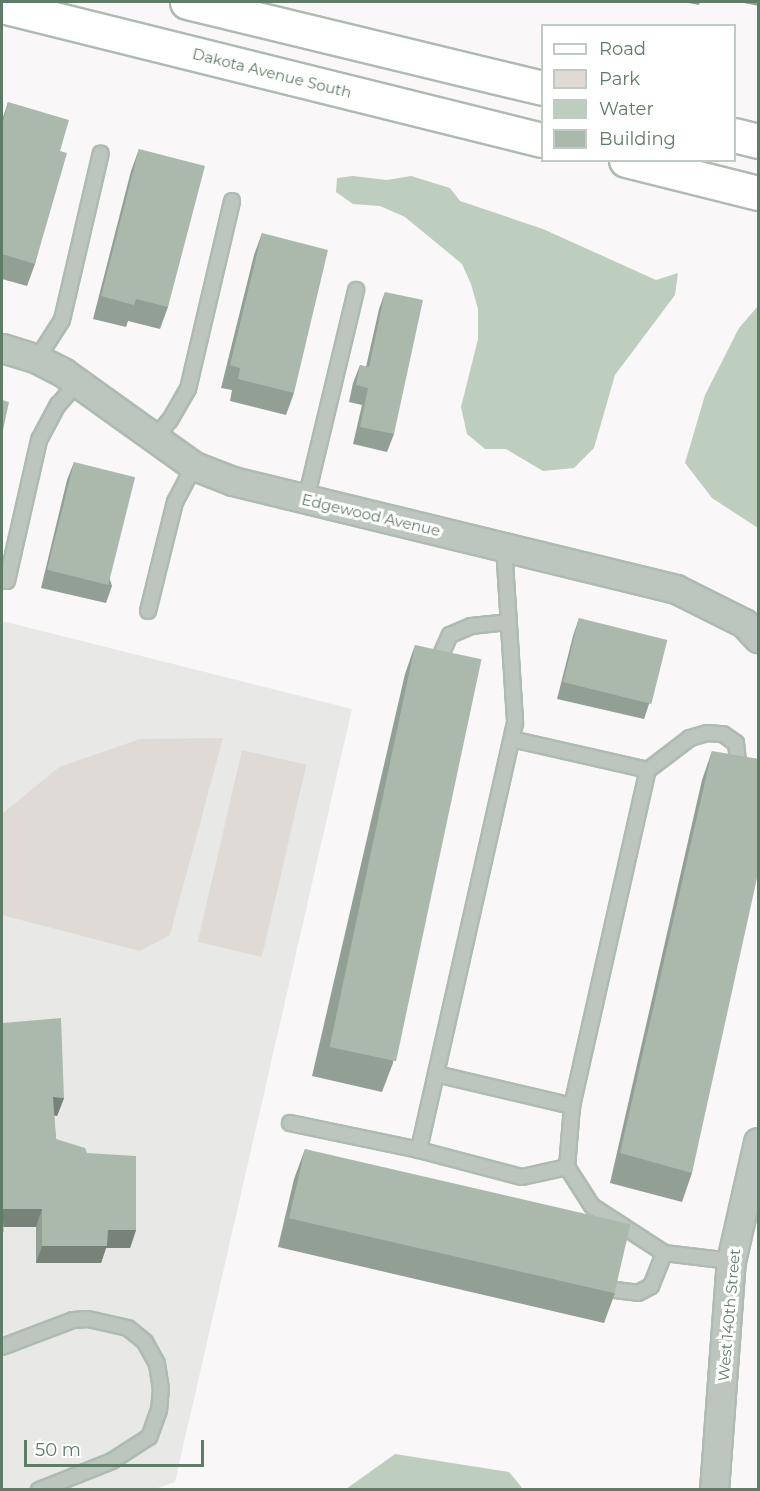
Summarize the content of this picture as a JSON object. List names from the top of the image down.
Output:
{
  "streets": {
    "main road": ["Dakota Avenue South"],
    "street": ["Edgewood Avenue", "West 140th Street"]
  },
  "legend": [
    "Road",
    "Park",
    "Water",
    "Building"
  ],
  "scale_bar": "50 m"
}
